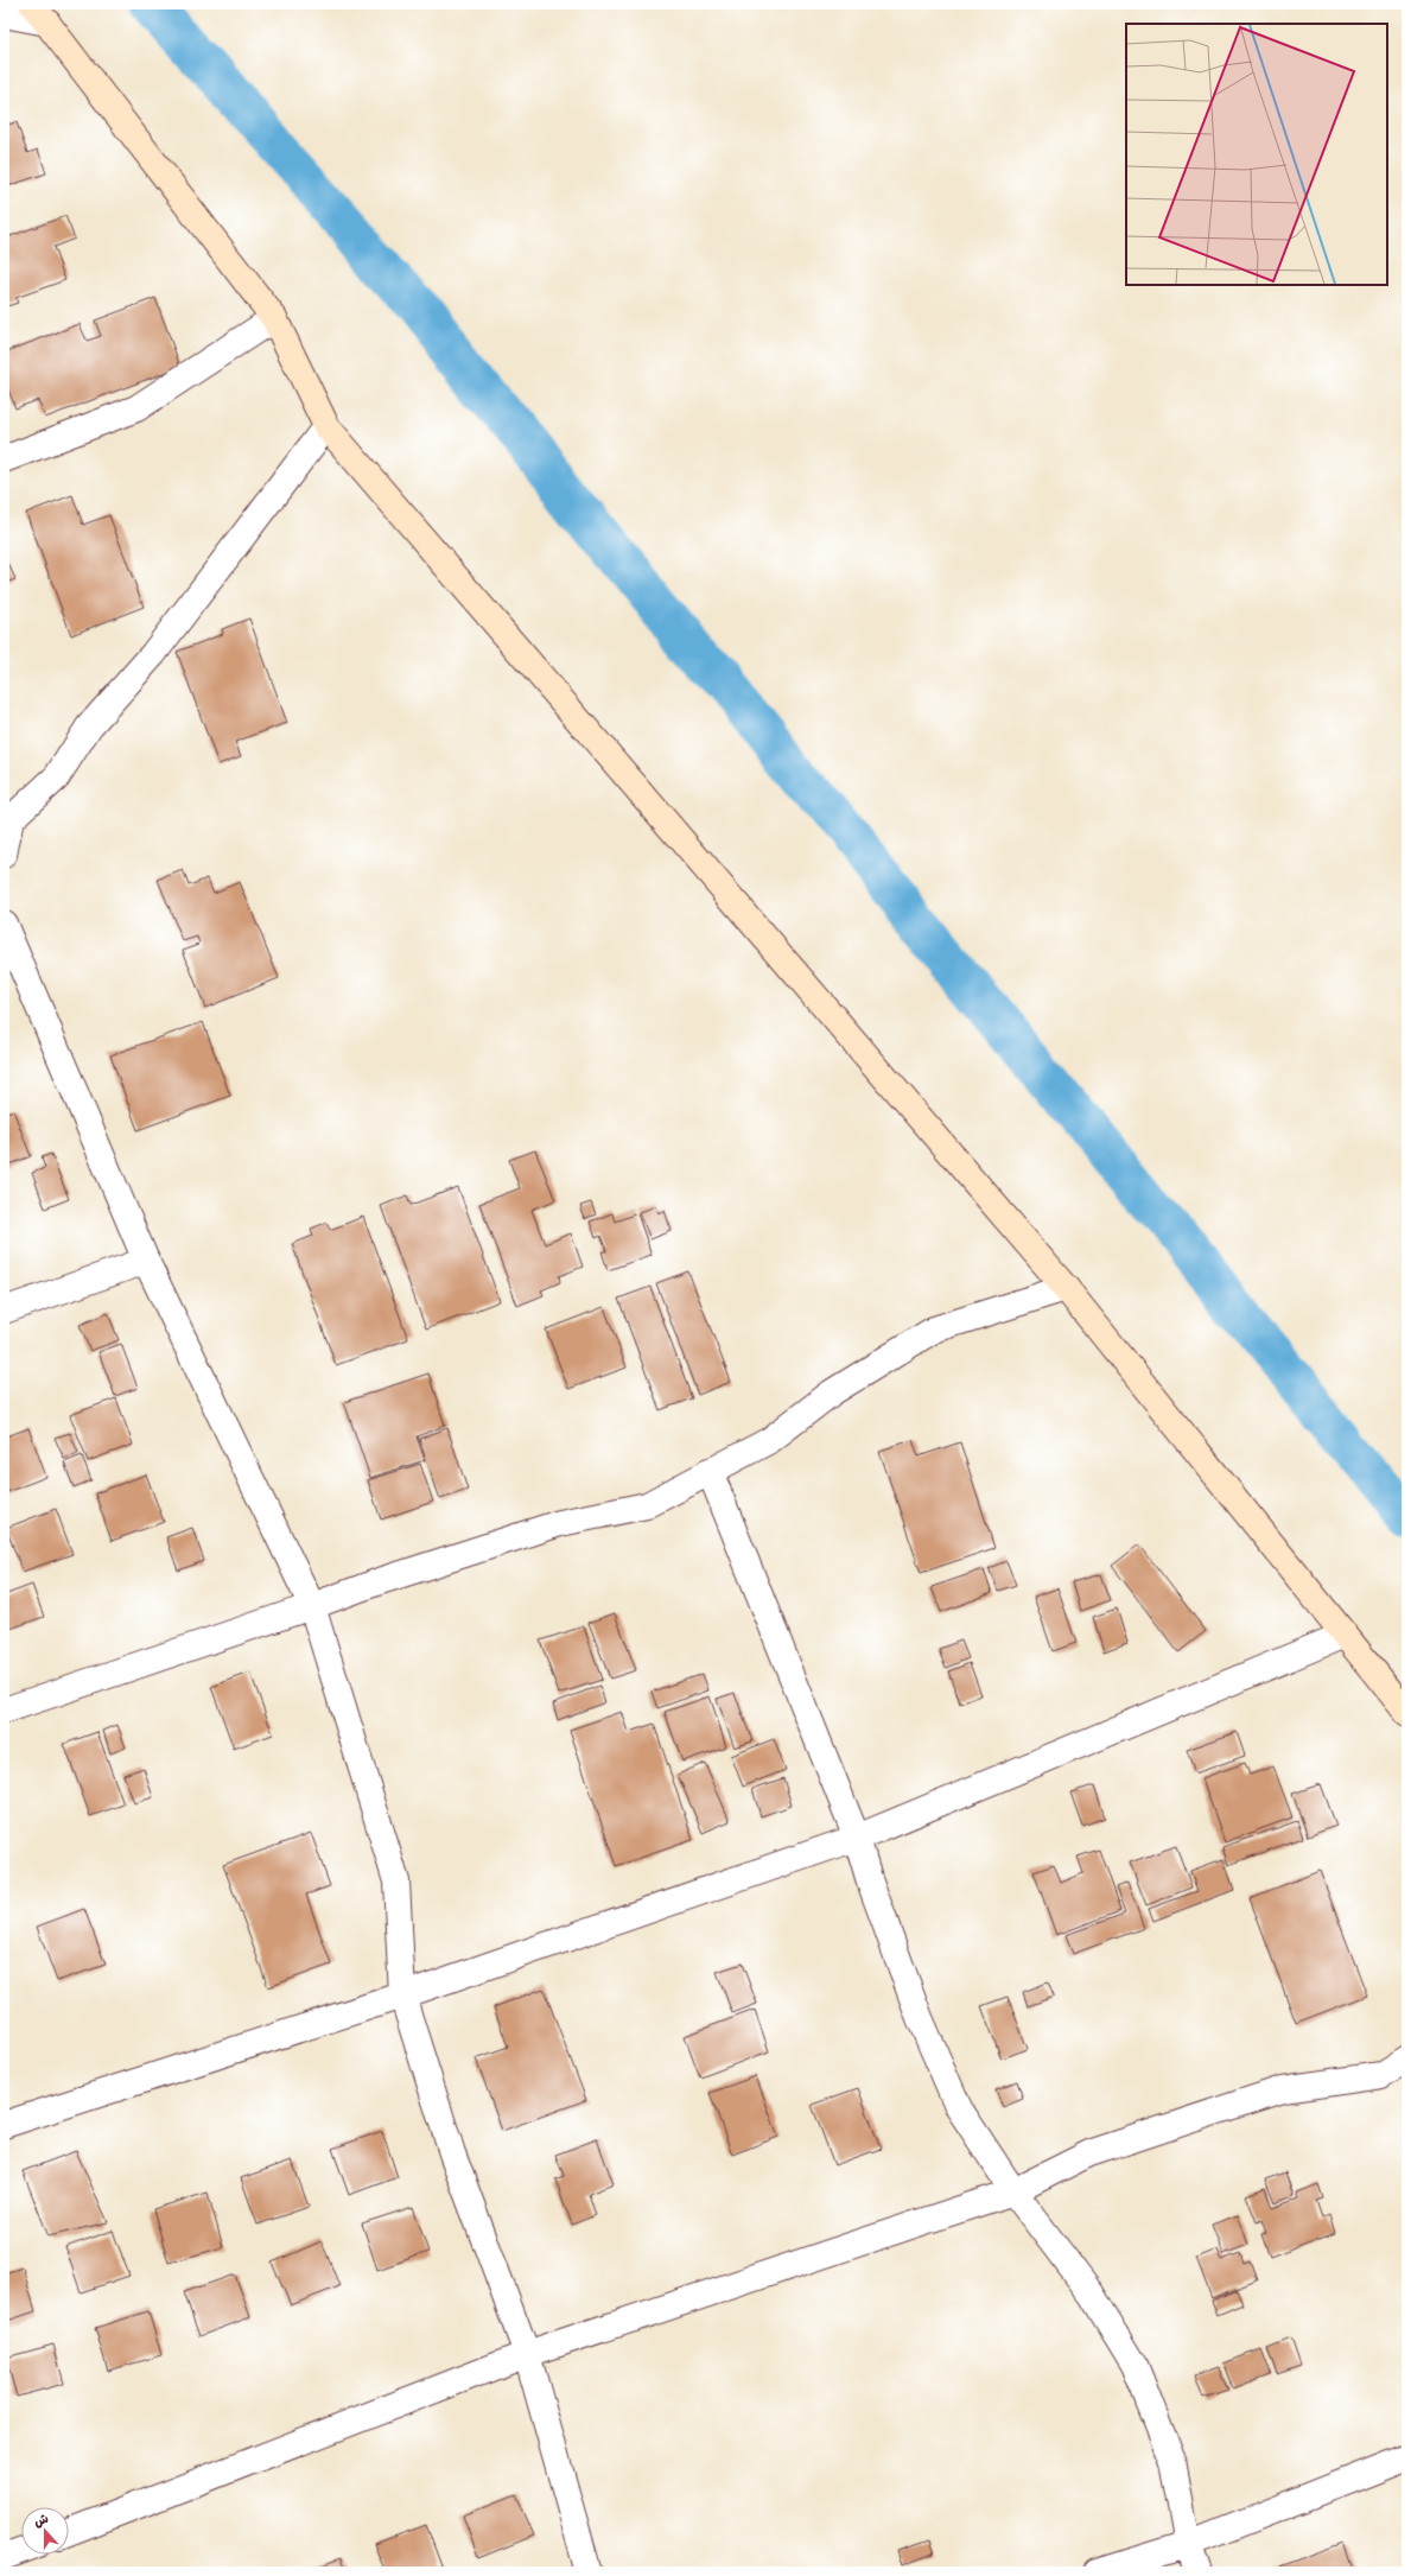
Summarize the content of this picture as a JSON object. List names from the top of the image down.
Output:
{
  "north": "top"
}
